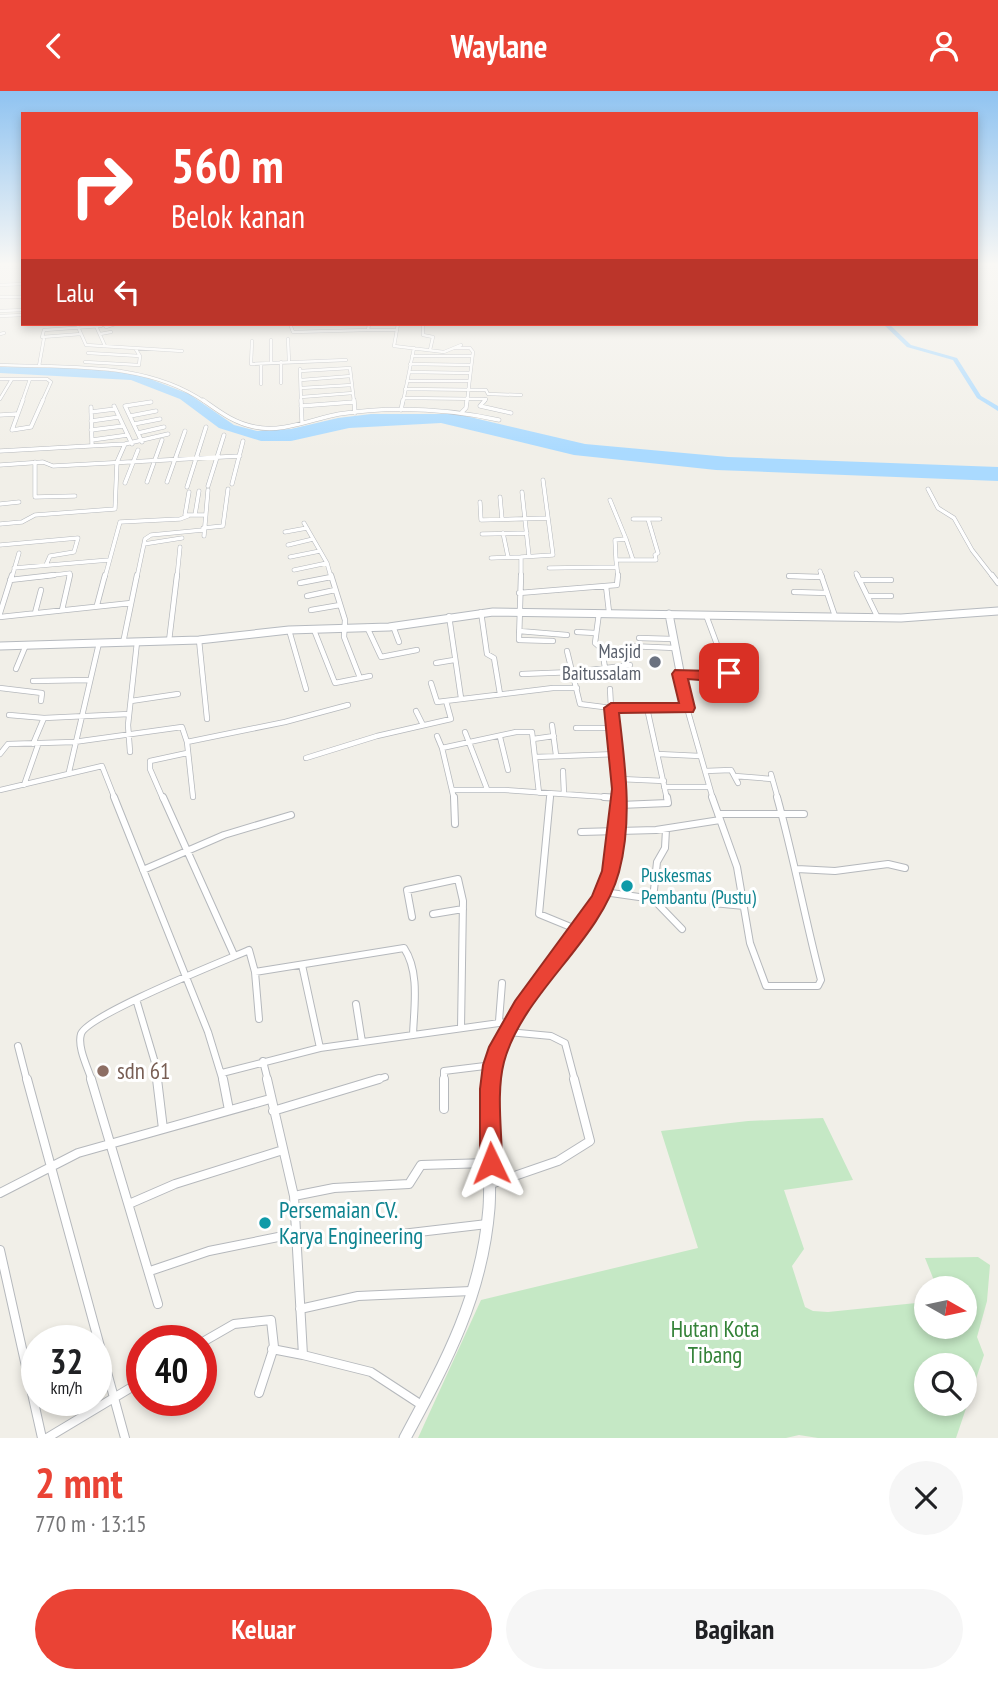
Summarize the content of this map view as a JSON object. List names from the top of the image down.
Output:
{
  "parks": ["Hutan Kota Tibang"],
  "places": [
    "Masjid Baitussalam",
    "Puskesmas Pembantu (Pustu)",
    "sdn 61",
    "Persemaian CV. Karya Engineering"
  ],
  "north": "right",
  "page": {
    "header": "Waylane",
    "turn": ["560 m", "Belok kanan"],
    "then": "Lalu",
    "speed": "32 km/h",
    "limit": "40",
    "heading": ["2 mnt", "770 m · 13:15"],
    "buttons": ["Keluar", "Bagikan"]
  }
}
